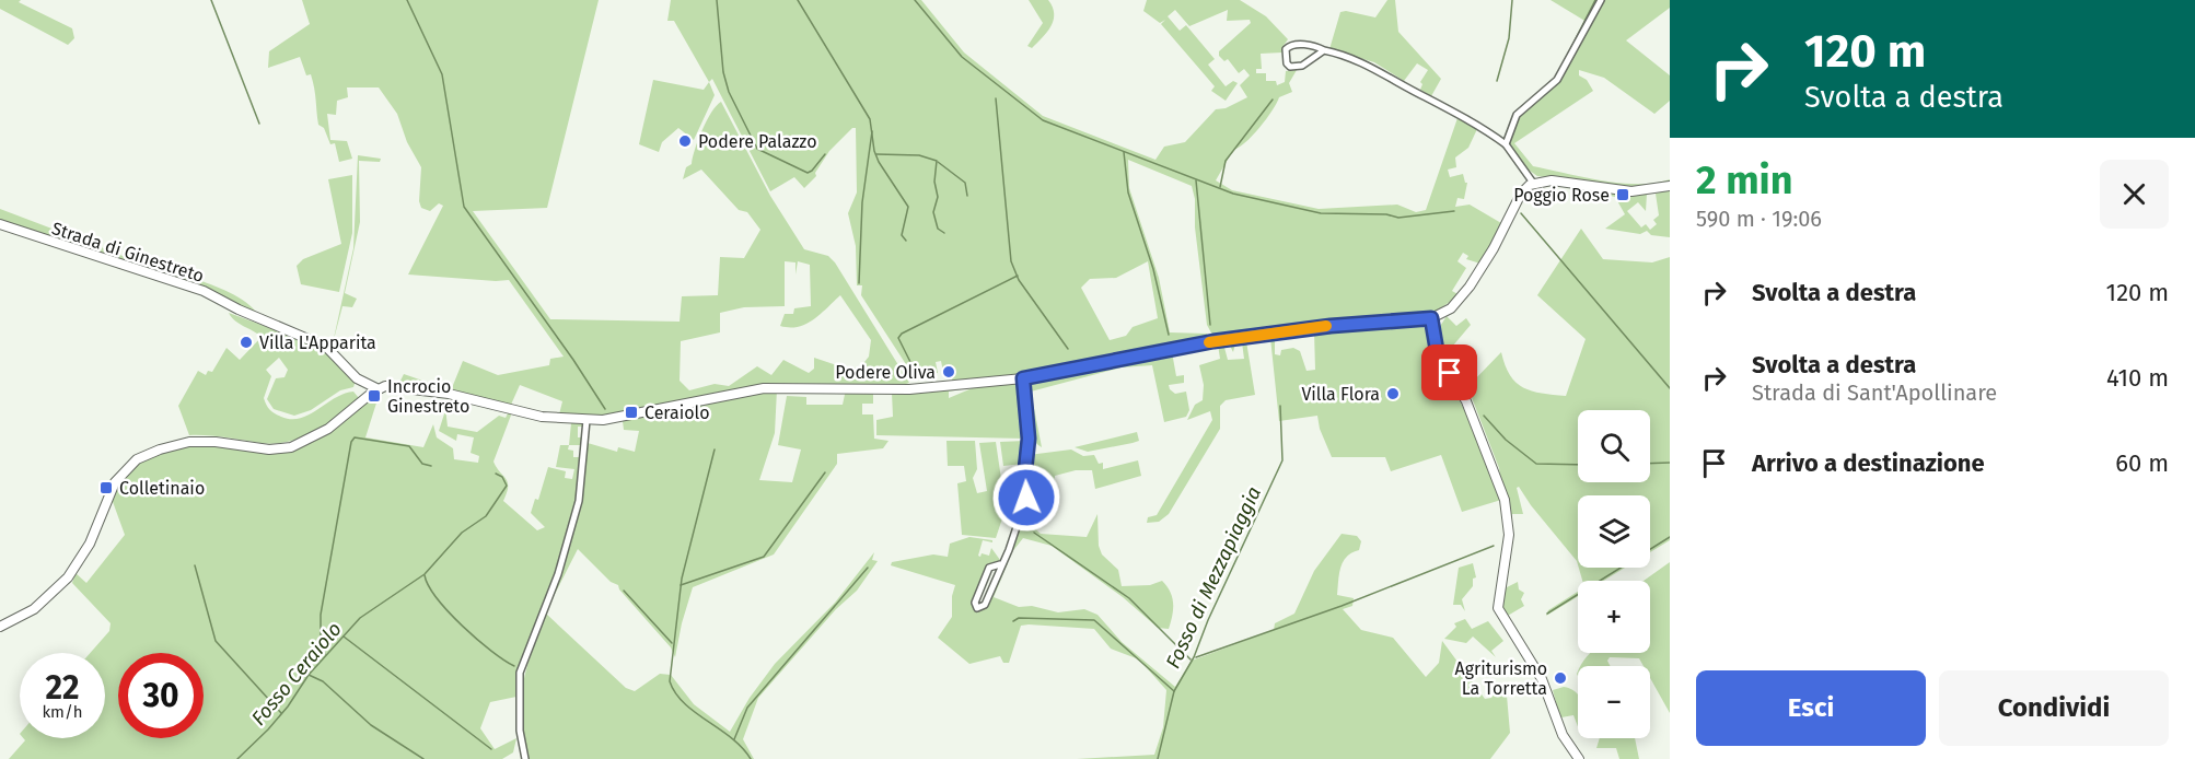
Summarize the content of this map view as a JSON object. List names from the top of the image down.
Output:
{
  "streets": {
    "main road": ["Strada di Ginestreto"]
  },
  "water": ["Fosso di Mezzapiaggia", "Fosso Ceraiolo"],
  "places": {
    "other": [
      "Podere Palazzo",
      "Villa L'Apparita",
      "Podere Oliva",
      "Villa Flora",
      "Agriturismo La Torretta"
    ],
    "transit": [
      "Poggio Rose",
      "Incrocio Ginestreto",
      "Ceraiolo",
      "Colletinaio"
    ]
  },
  "page": {
    "turn": ["120 m", "Svolta a destra"],
    "heading": ["2 min", "590 m · 19:06"],
    "list": [
      {
        "name": "Svolta a destra",
        "value": "120 m"
      },
      {
        "name": "Svolta a destra",
        "note": "Strada di Sant'Apollinare",
        "value": "410 m"
      },
      {
        "name": "Arrivo a destinazione",
        "value": "60 m"
      }
    ],
    "map_buttons": ["+", "−"],
    "speed": "22 km/h",
    "limit": "30",
    "buttons": ["Esci", "Condividi"]
  }
}
